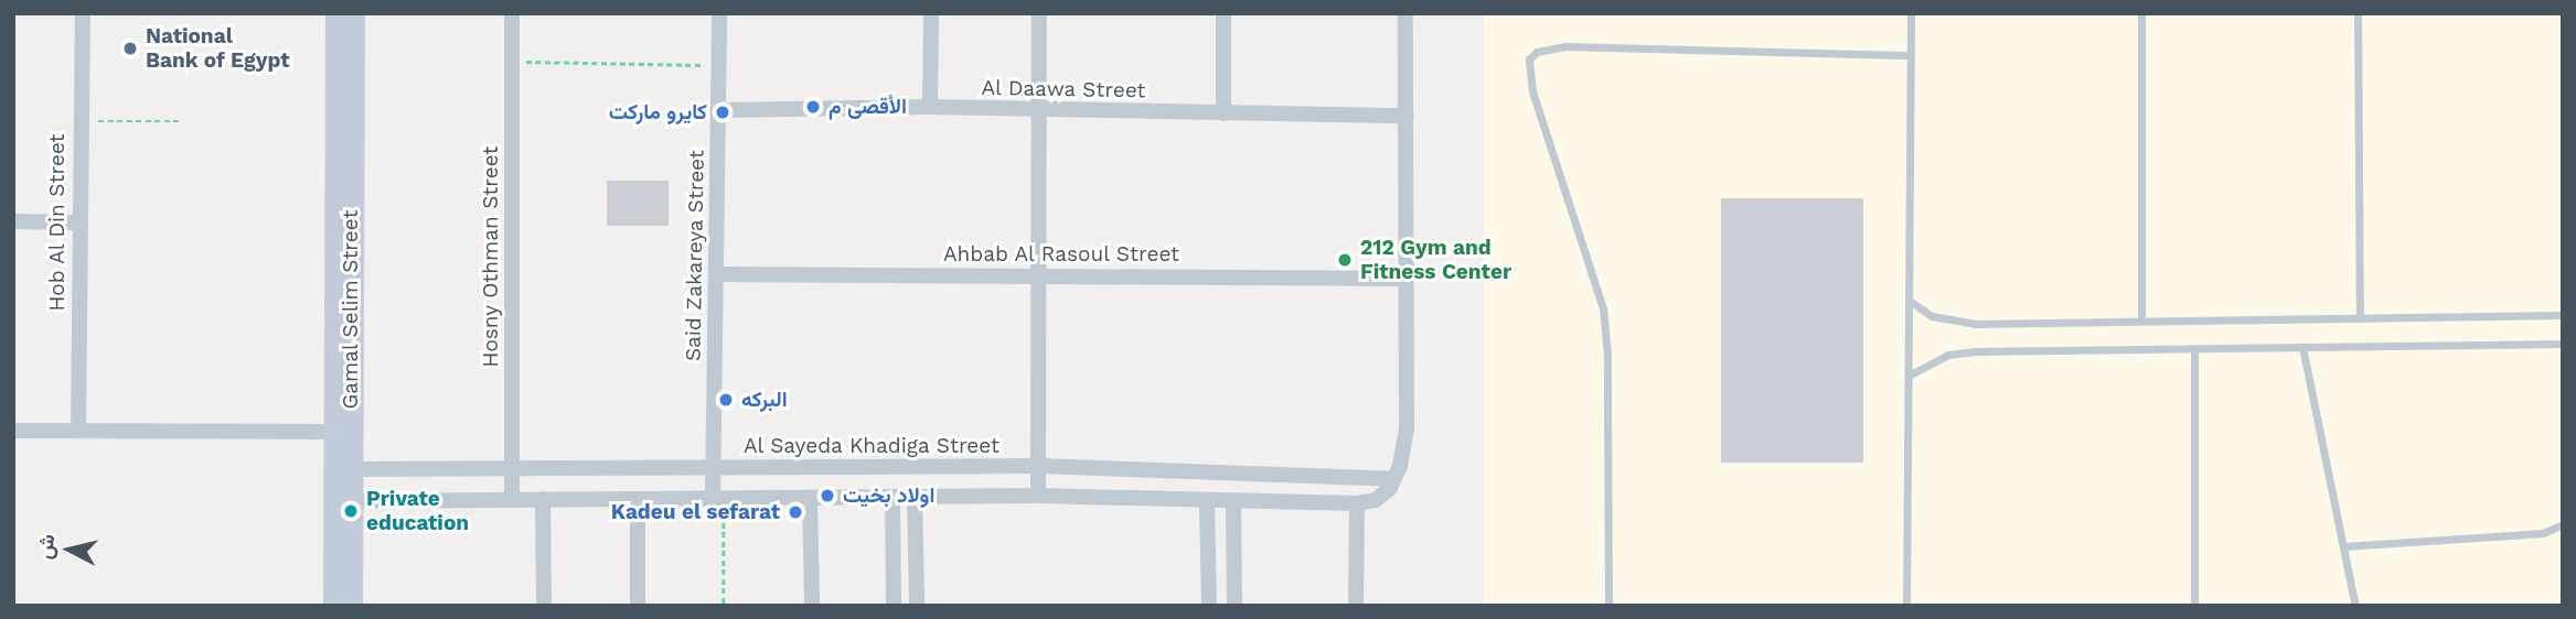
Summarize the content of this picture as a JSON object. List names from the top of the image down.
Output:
{
  "streets": {
    "main road": ["Gamal Selim Street"],
    "street": [
      "Al Daawa Street",
      "Hob Al Din Street",
      "Ahbab Al Rasoul Street",
      "Said Zakareya Street",
      "Hosny Othman Street",
      "Al Sayeda Khadiga Street"
    ]
  },
  "crossings": [
    ["Al Daawa Street", "Said Zakareya Street"],
    ["Ahbab Al Rasoul Street", "Said Zakareya Street"],
    ["Said Zakareya Street", "Al Sayeda Khadiga Street"],
    ["Hosny Othman Street", "Al Sayeda Khadiga Street"],
    ["Gamal Selim Street", "Al Sayeda Khadiga Street"]
  ],
  "places": [
    "National Bank of Egypt",
    "الأقصى م",
    "كايرو ماركت",
    "212 Gym and Fitness Center",
    "البركه",
    "اولاد بخيت",
    "Private education",
    "Kadeu el sefarat"
  ],
  "north": "left"
}
